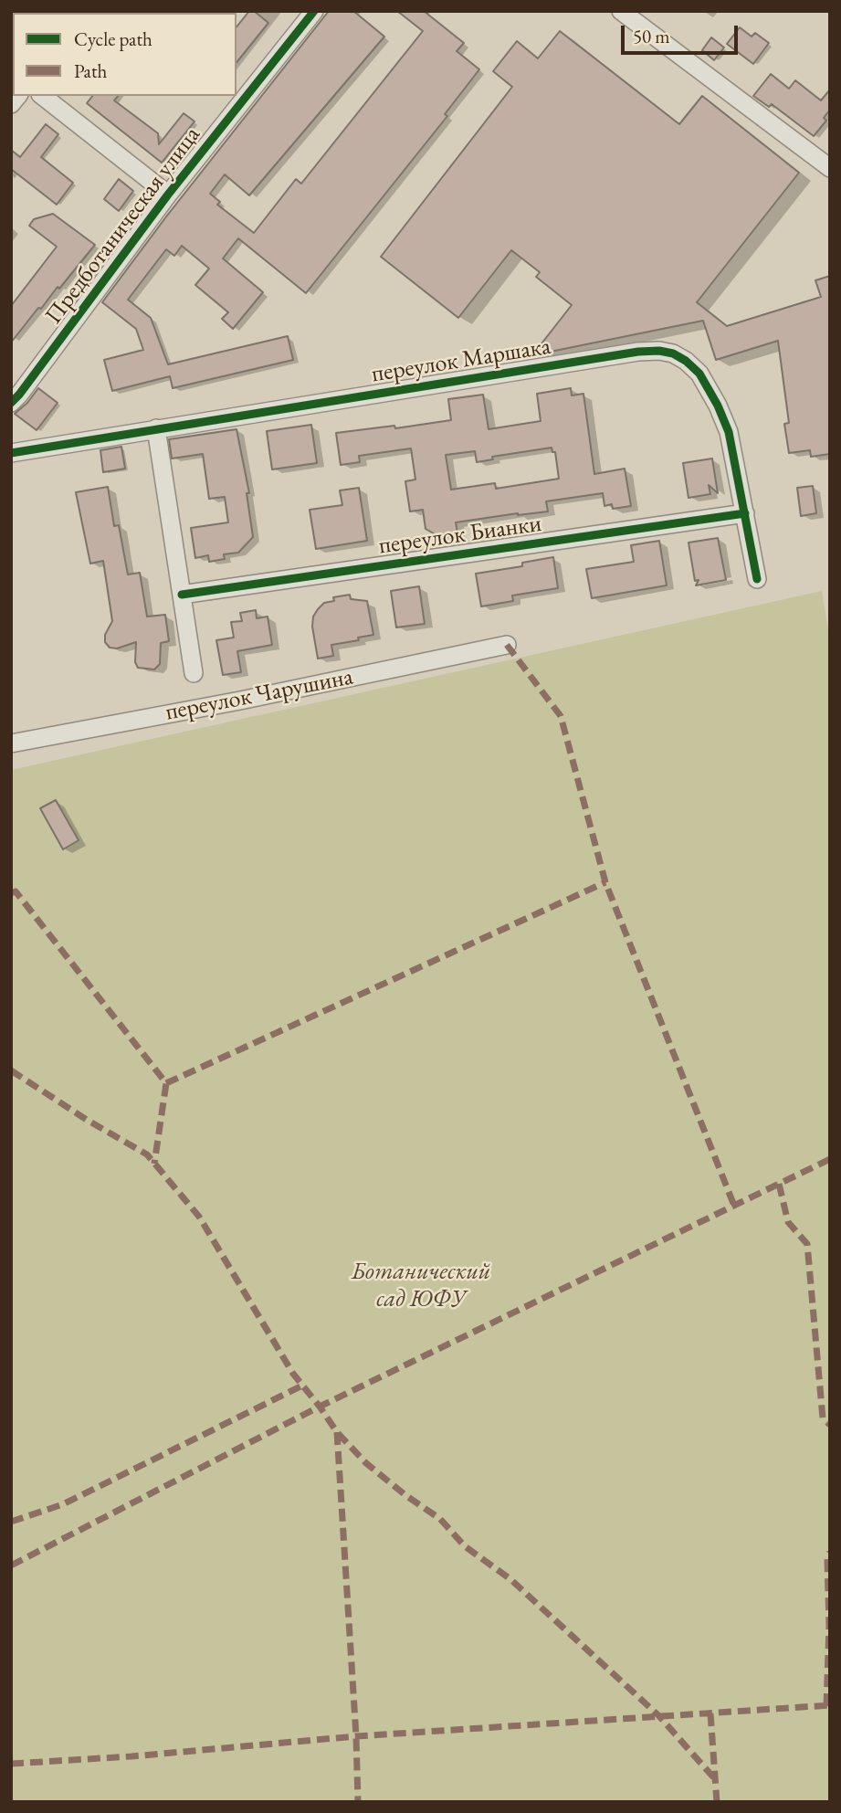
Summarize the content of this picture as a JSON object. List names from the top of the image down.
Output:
{
  "streets": {
    "street": [
      "Предботаническая улица",
      "переулок Маршака",
      "переулок Бианки",
      "переулок Чарушина"
    ]
  },
  "crossings": [
    ["переулок Маршака", "переулок Бианки"]
  ],
  "parks": ["Ботанический сад ЮФУ"],
  "legend": ["Cycle path", "Path"],
  "scale_bar": "50 m"
}
